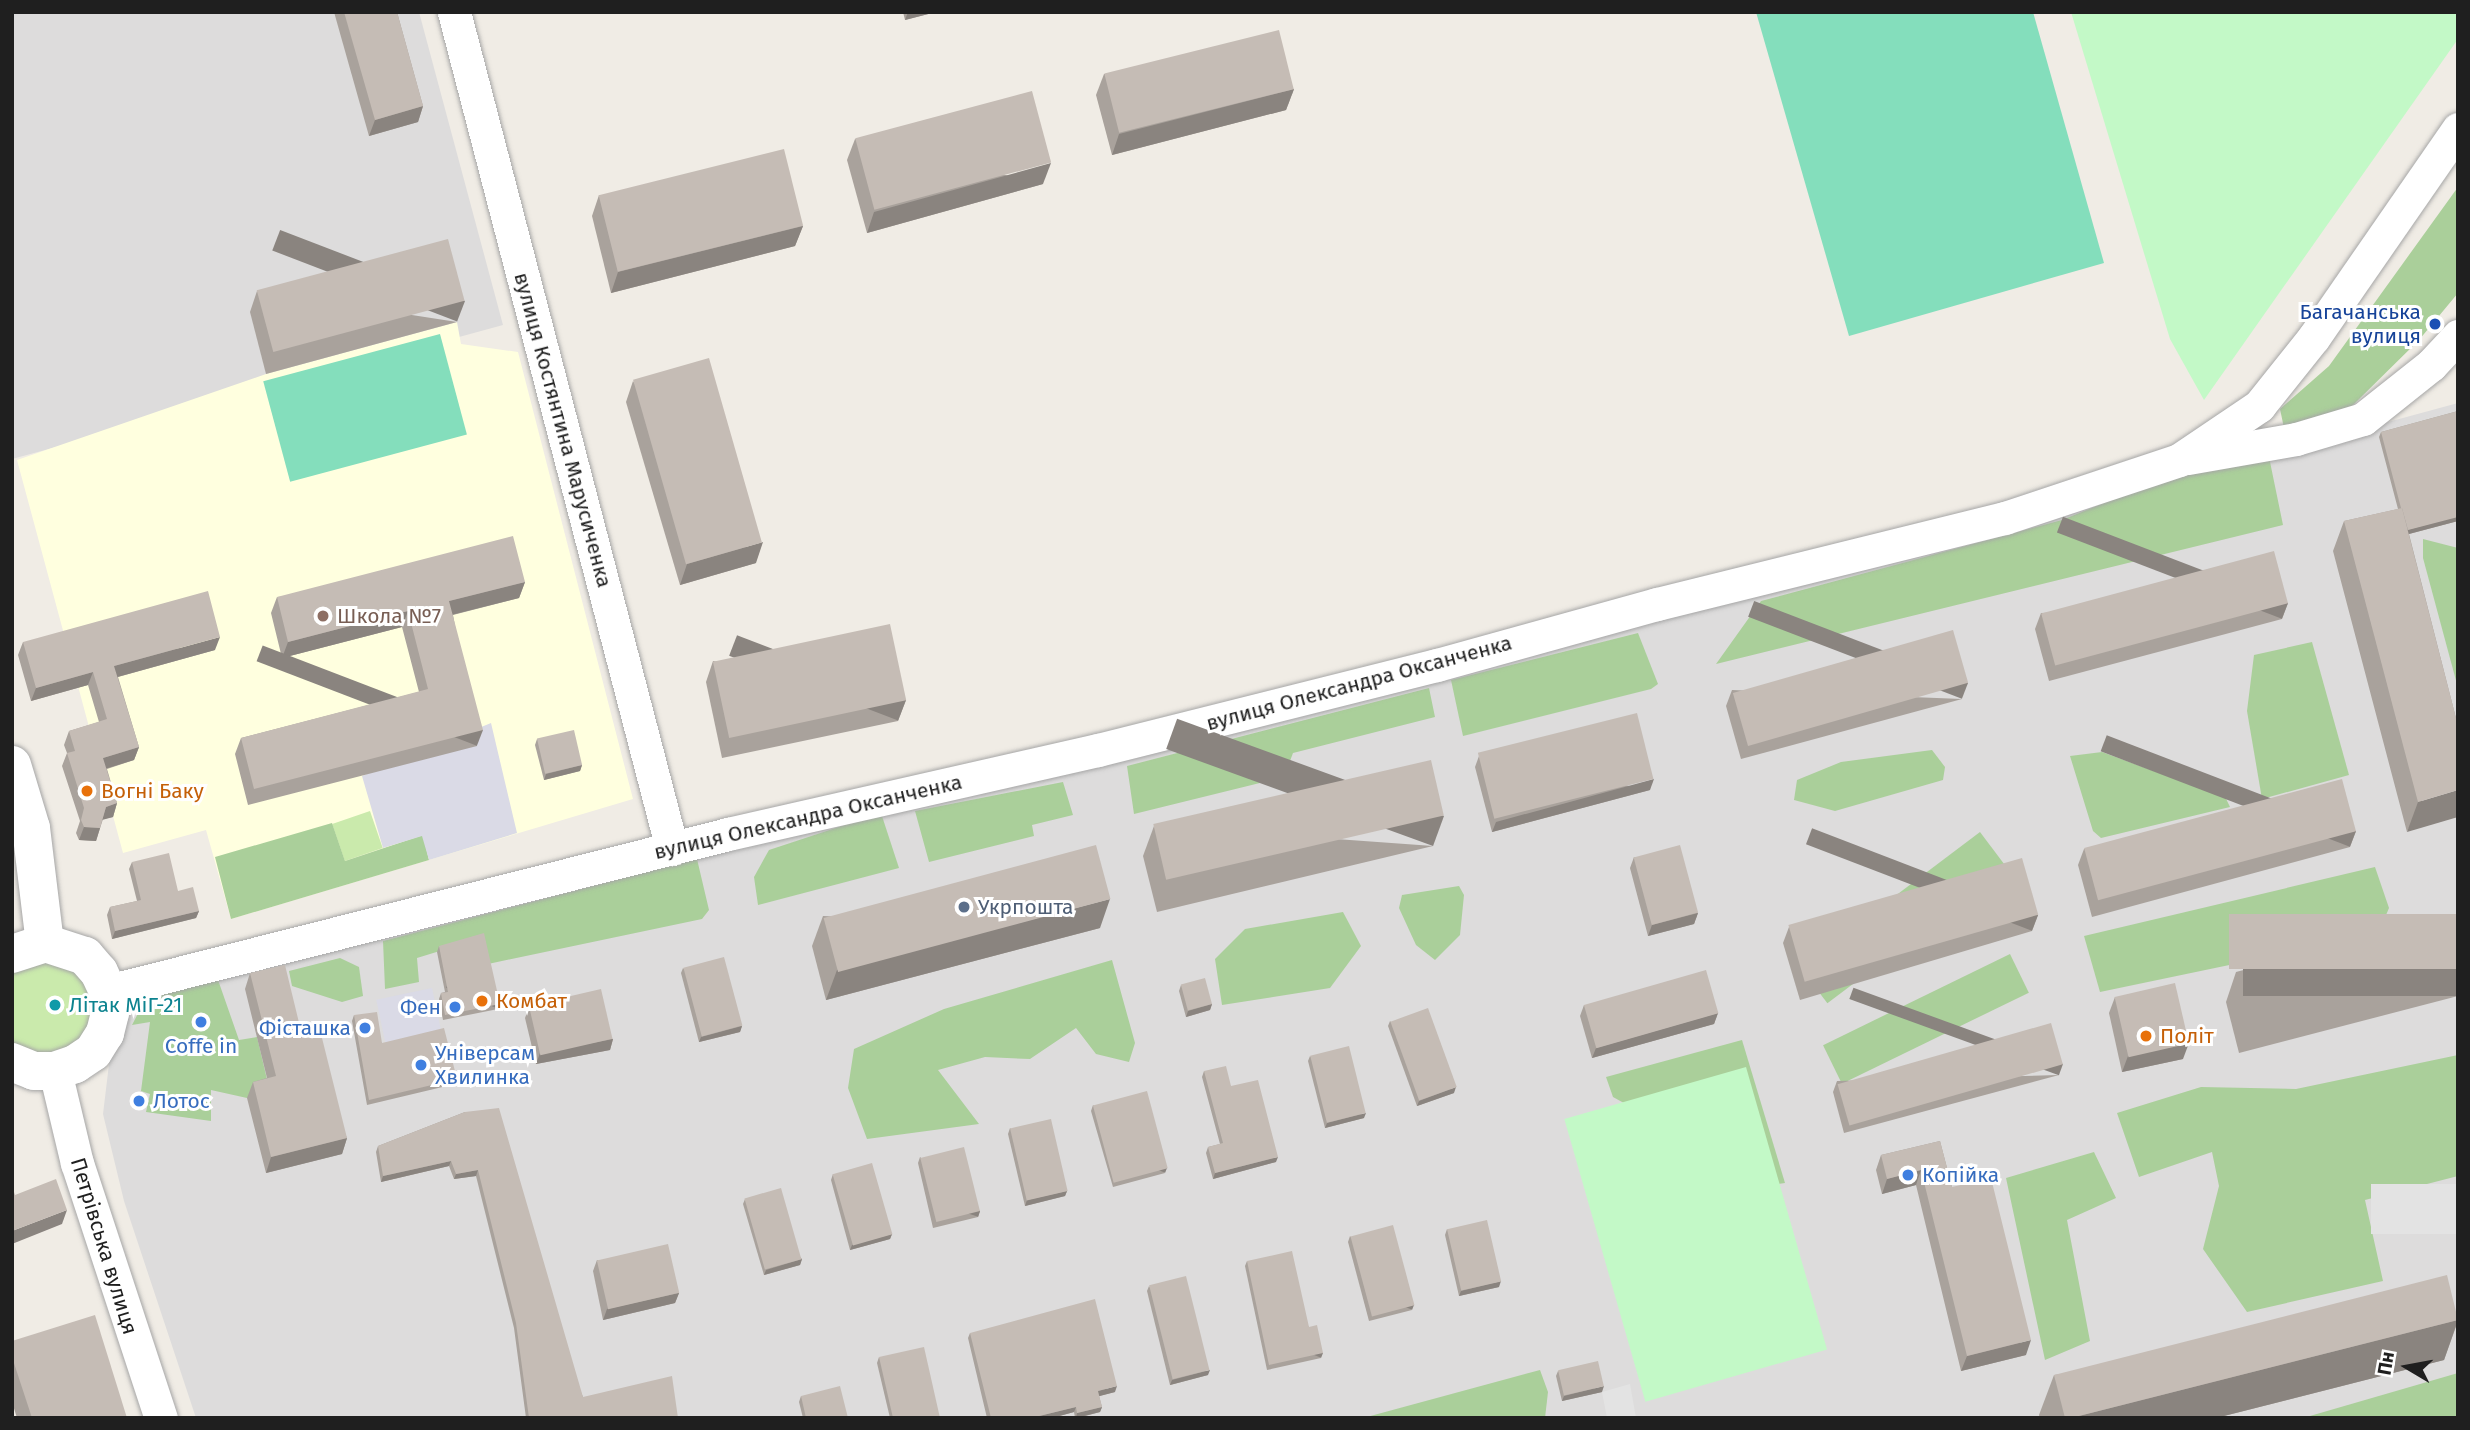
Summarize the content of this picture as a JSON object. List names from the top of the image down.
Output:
{
  "streets": {
    "street": ["вулиця Костянтина Марусиченка", "вулиця Олександра Оксанченка", "Петрівська вулиця"]
  },
  "crossings": [
    ["вулиця Костянтина Марусиченка", "вулиця Олександра Оксанченка"]
  ],
  "places": [
    "Багачанська вулиця",
    "Школа №7",
    "Вогні Баку",
    "Укрпошта",
    "Комбат",
    "Літак МіГ-21",
    "Фен",
    "Coffe in",
    "Фісташка",
    "Політ",
    "Універсам Хвилинка",
    "Лотос",
    "Копійка"
  ],
  "north": "left"
}
